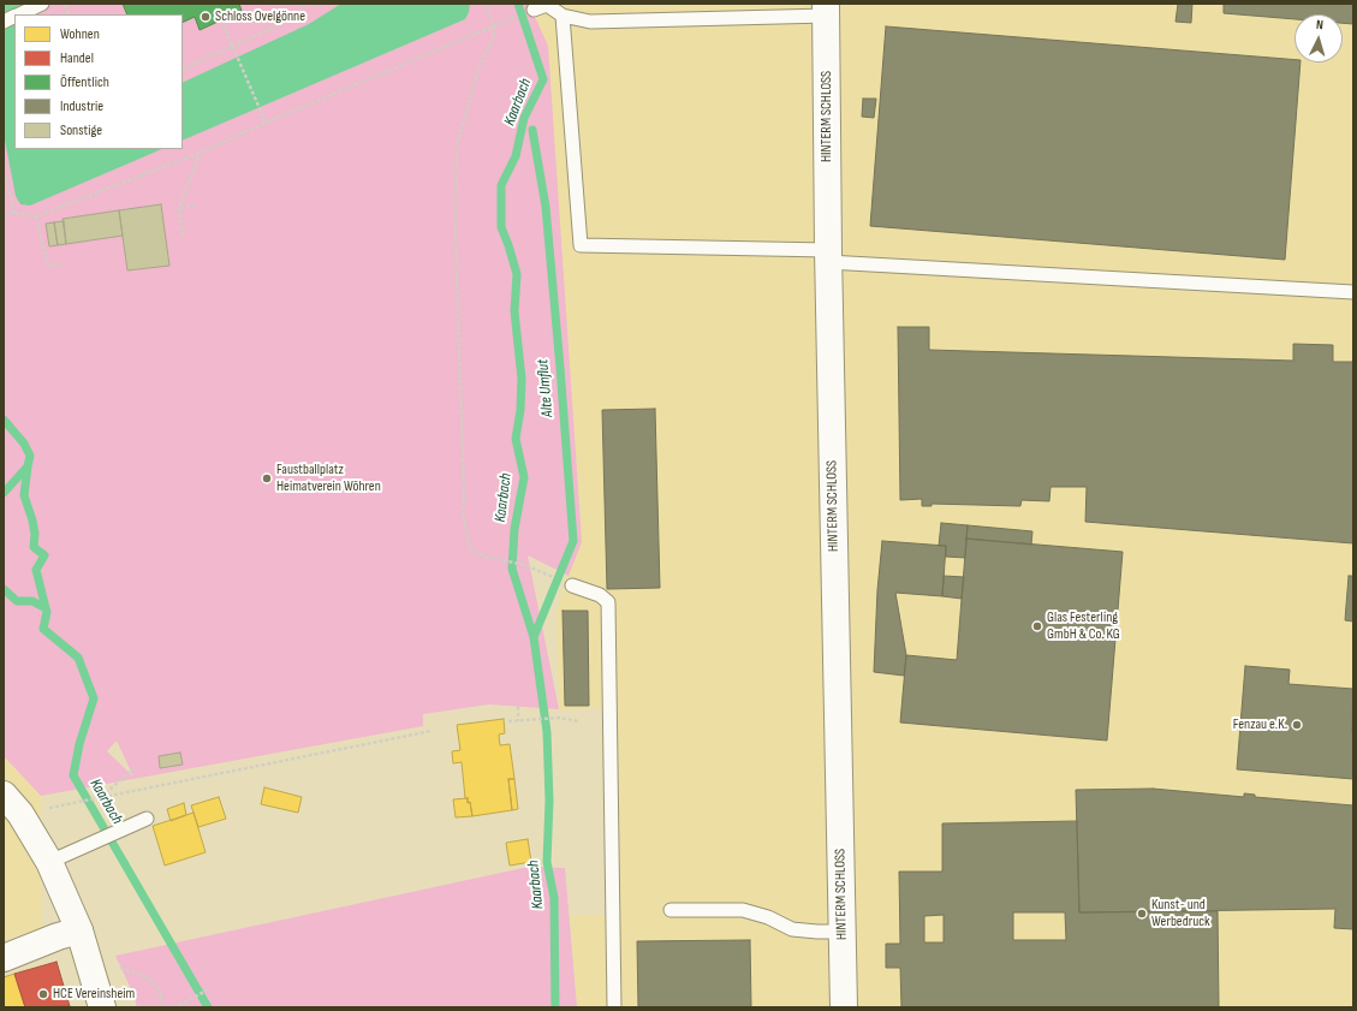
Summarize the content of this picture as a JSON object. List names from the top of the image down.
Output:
{
  "streets": {
    "street": ["HINTERM SCHLOSS"]
  },
  "water": ["Kaarbach", "Alte Umflut"],
  "places": [
    "Schloss Ovelgönne",
    "Faustballplatz Heimatverein Wöhren",
    "Glas Festerling GmbH & Co. KG",
    "Fenzau e.K.",
    "Kunst- und Werbedruck",
    "HCE Vereinsheim"
  ],
  "legend": [
    "Wohnen",
    "Handel",
    "Öffentlich",
    "Industrie",
    "Sonstige"
  ],
  "north": "top"
}
